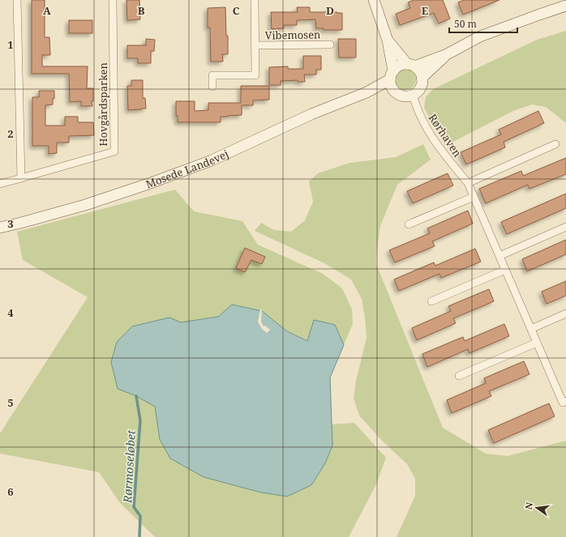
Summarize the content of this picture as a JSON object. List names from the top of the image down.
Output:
{
  "streets": {
    "main road": ["Mosede Landevej"],
    "street": ["Vibemosen", "Hovgårdsparken", "Rørhaven"]
  },
  "crossings": [
    ["Rørhaven", "Mosede Landevej"]
  ],
  "water": ["Rørmoseløbet"],
  "scale_bar": "50 m",
  "north": "left",
  "grid": {
    "columns": [
      "A",
      "B",
      "C",
      "D",
      "E"
    ],
    "rows": [
      "1",
      "2",
      "3",
      "4",
      "5",
      "6"
    ]
  }
}
